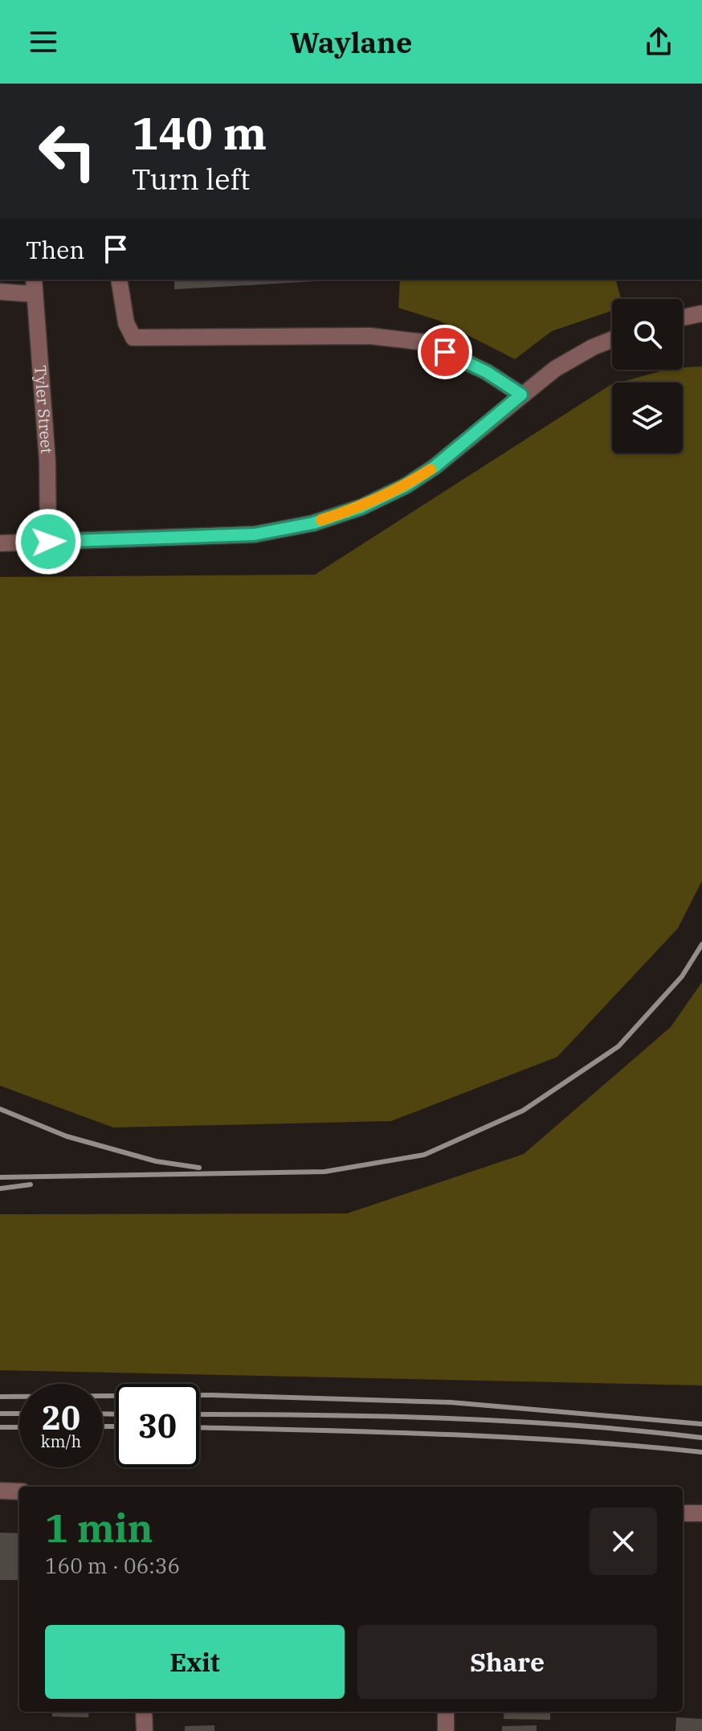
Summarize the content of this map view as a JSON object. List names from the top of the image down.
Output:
{
  "streets": {
    "street": ["Tyler Street"]
  },
  "page": {
    "header": "Waylane",
    "turn": ["140 m", "Turn left"],
    "then": "Then",
    "speed": "20 km/h",
    "limit": "30",
    "heading": ["1 min", "160 m · 06:36"],
    "buttons": ["Exit", "Share"]
  }
}
